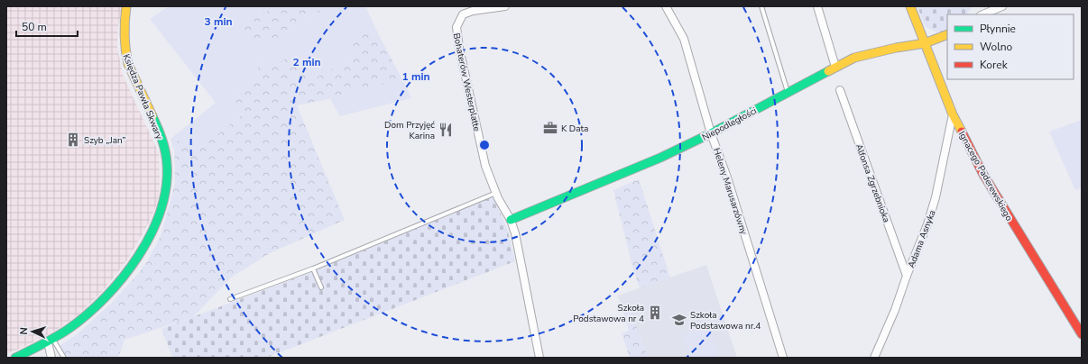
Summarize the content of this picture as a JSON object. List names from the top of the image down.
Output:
{
  "streets": {
    "street": [
      "Bohaterów Westerplatte",
      "Księdza Pawła Skwary",
      "Niepodległości",
      "Ignacego Paderewskiego",
      "Alfonsa Zgrzebnioka",
      "Heleny Marusarzówny",
      "Adama Asnyka"
    ]
  },
  "crossings": [
    ["Bohaterów Westerplatte", "Niepodległości"],
    ["Niepodległości", "Ignacego Paderewskiego"],
    ["Niepodległości", "Heleny Marusarzówny"],
    ["Ignacego Paderewskiego", "Adama Asnyka"],
    ["Alfonsa Zgrzebnioka", "Adama Asnyka"]
  ],
  "places": {
    "office": ["K Data"],
    "restaurant": ["Dom Przyjęć Karina"],
    "building": ["Szyb „Jan”", "Szkoła Podstawowa nr 4"],
    "school or university": ["Szkoła Podstawowa nr.4"]
  },
  "legend": ["Płynnie", "Wolno", "Korek"],
  "scale_bar": "50 m",
  "north": "left",
  "rings": ["3 min", "2 min", "1 min"]
}
